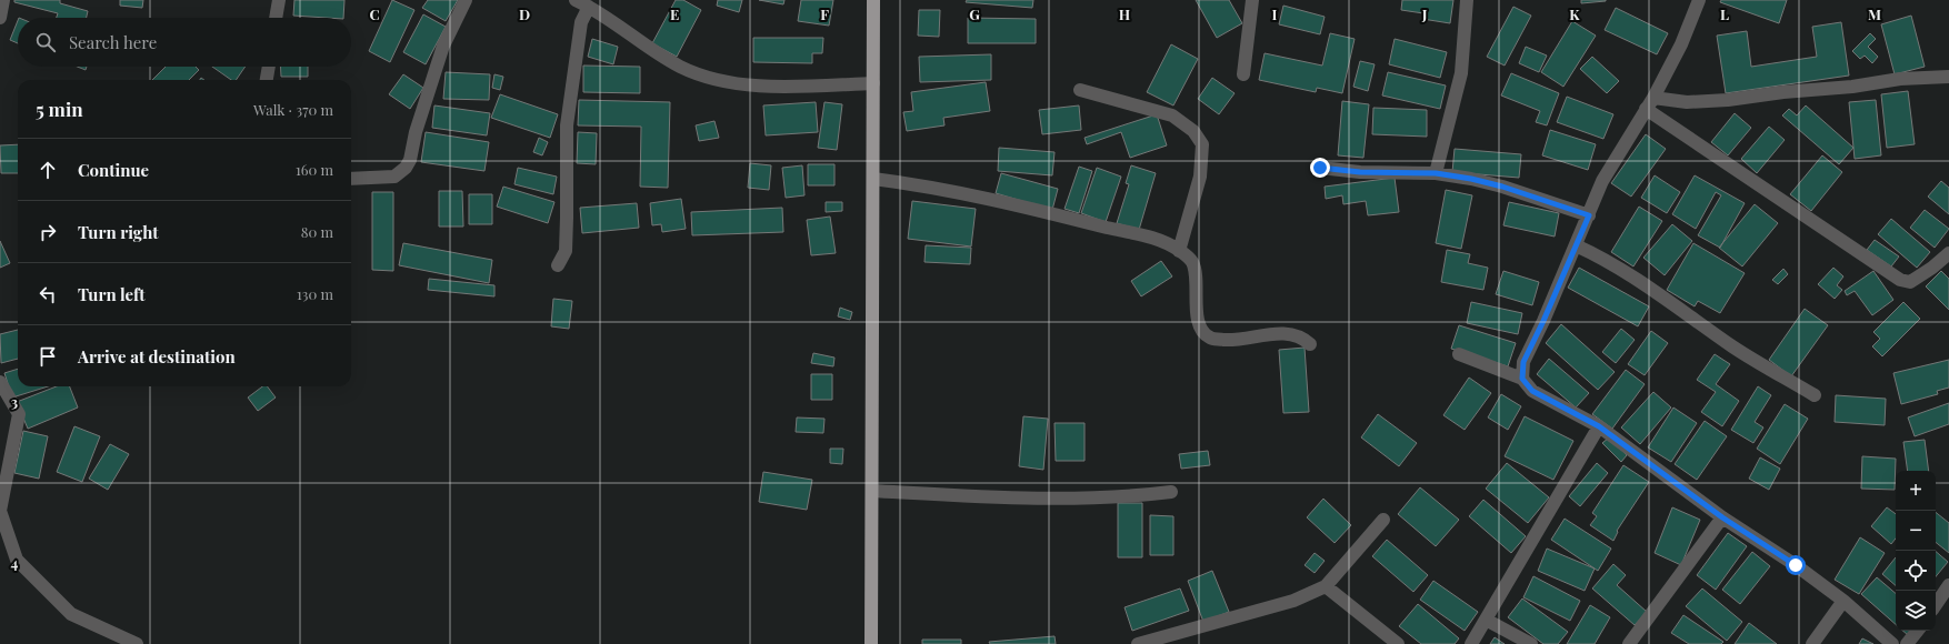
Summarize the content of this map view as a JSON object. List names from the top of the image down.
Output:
{
  "page": {
    "search": "Search here",
    "heading": ["5 min", "Walk · 370 m"],
    "list": [
      ["Continue", "160 m"],
      ["Turn right", "80 m"],
      ["Turn left", "130 m"],
      "Arrive at destination"
    ],
    "map_buttons": ["+", "−"]
  },
  "grid": {
    "columns": [
      "C",
      "D",
      "E",
      "F",
      "G",
      "H",
      "I",
      "J",
      "K",
      "L",
      "M"
    ],
    "rows": ["3", "4"]
  }
}
